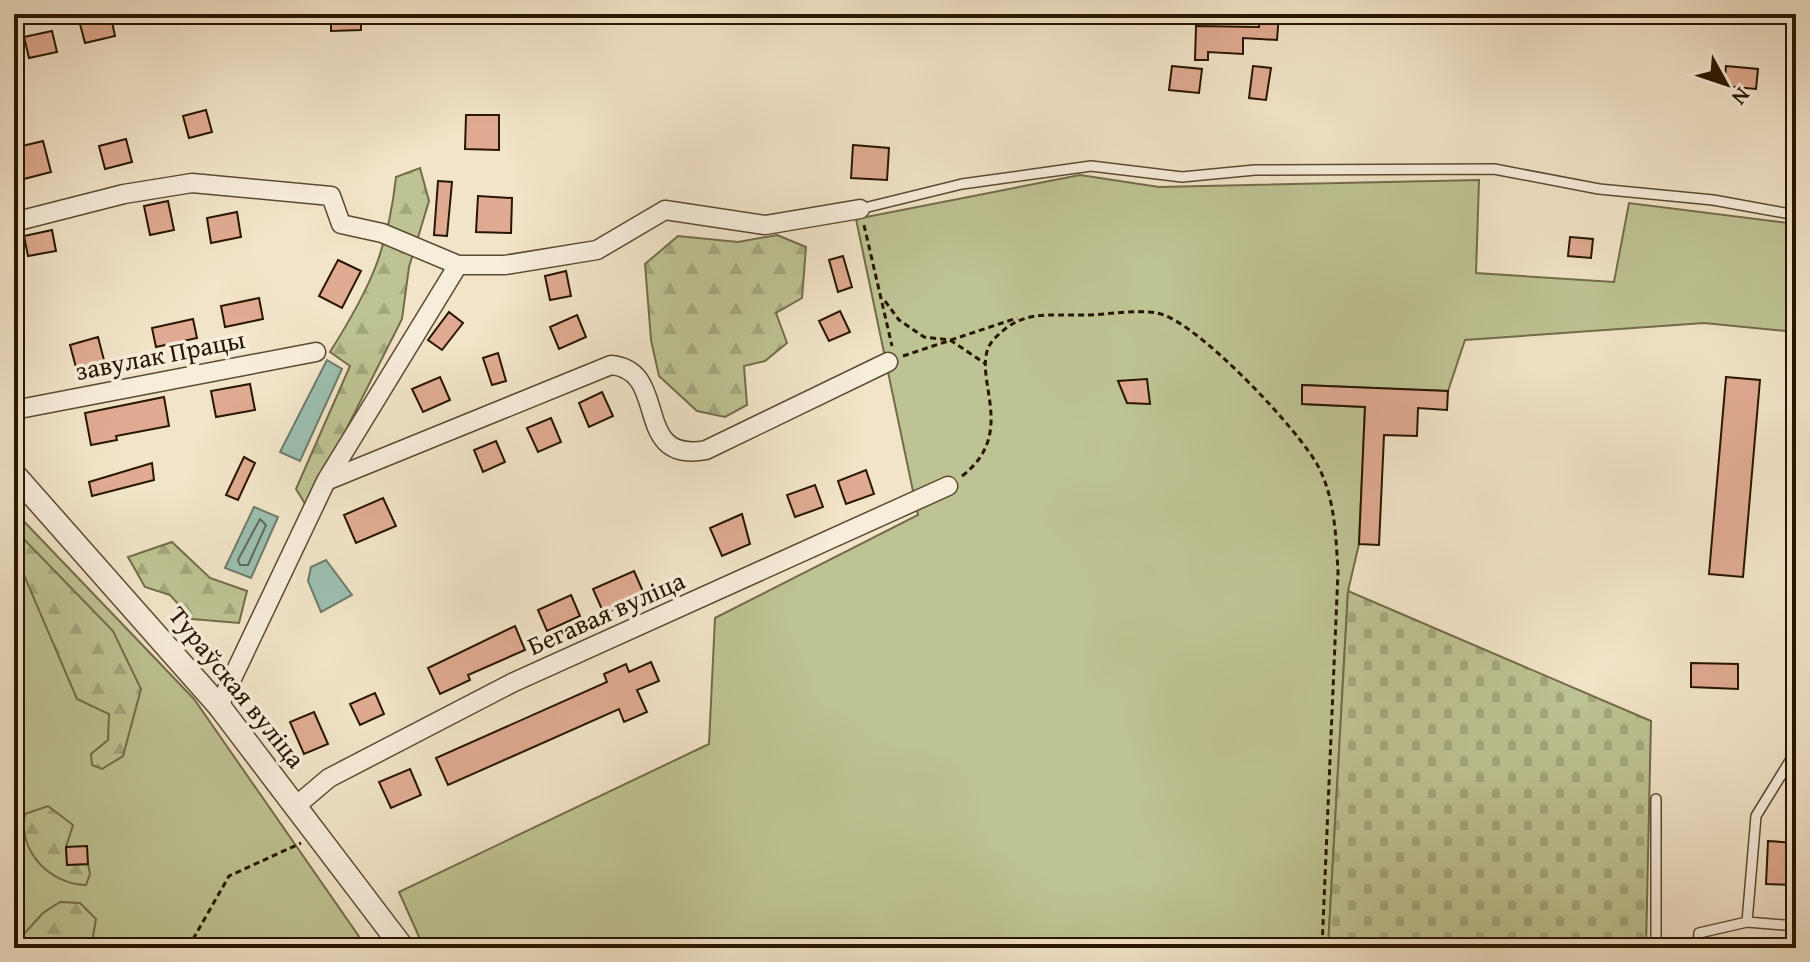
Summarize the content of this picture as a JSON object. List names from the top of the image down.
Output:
{
  "streets": {
    "street": ["завулак Працы", "Бегавая вуліца", "Тураўская вуліца"]
  },
  "crossings": [
    ["Бегавая вуліца", "Тураўская вуліца"]
  ],
  "north": "bottom right"
}
